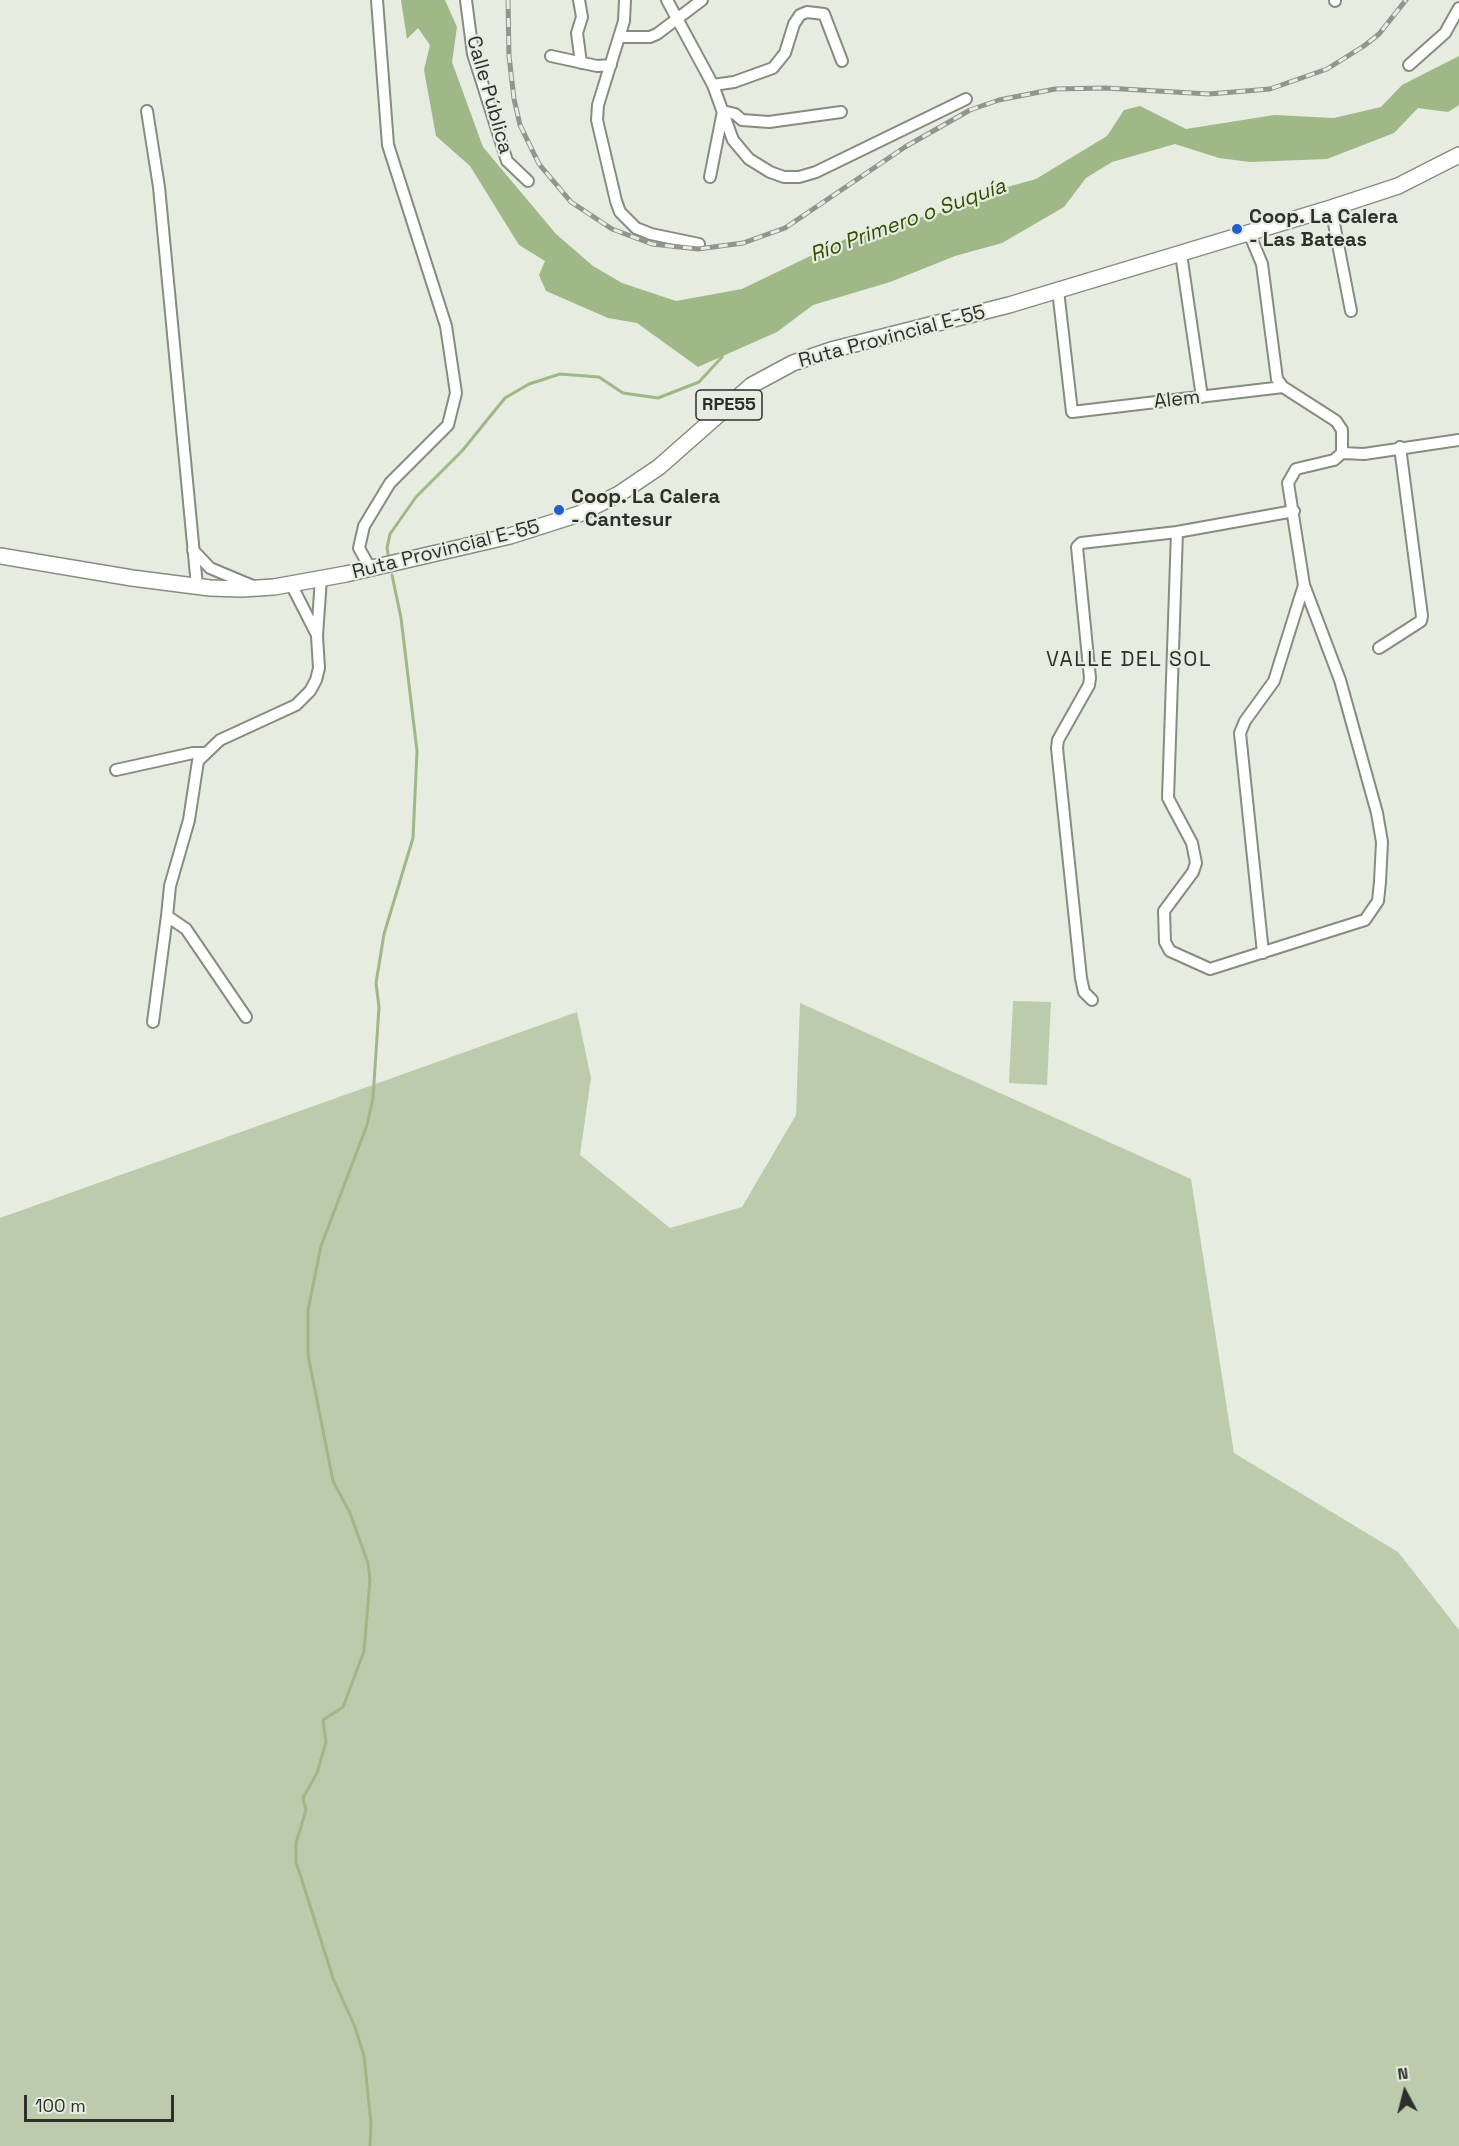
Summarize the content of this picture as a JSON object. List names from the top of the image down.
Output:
{
  "streets": {
    "main road": ["Ruta Provincial E-55", "RPE55"],
    "street": ["Calle Pública", "Alem"]
  },
  "crossings": [
    ["Ruta Provincial E-55", "Alem"]
  ],
  "districts": ["VALLE DEL SOL"],
  "water": ["Río Primero o Suquía"],
  "places": ["Coop. La Calera - Las Bateas", "Coop. La Calera - Cantesur"],
  "scale_bar": "100 m",
  "north": "top"
}
